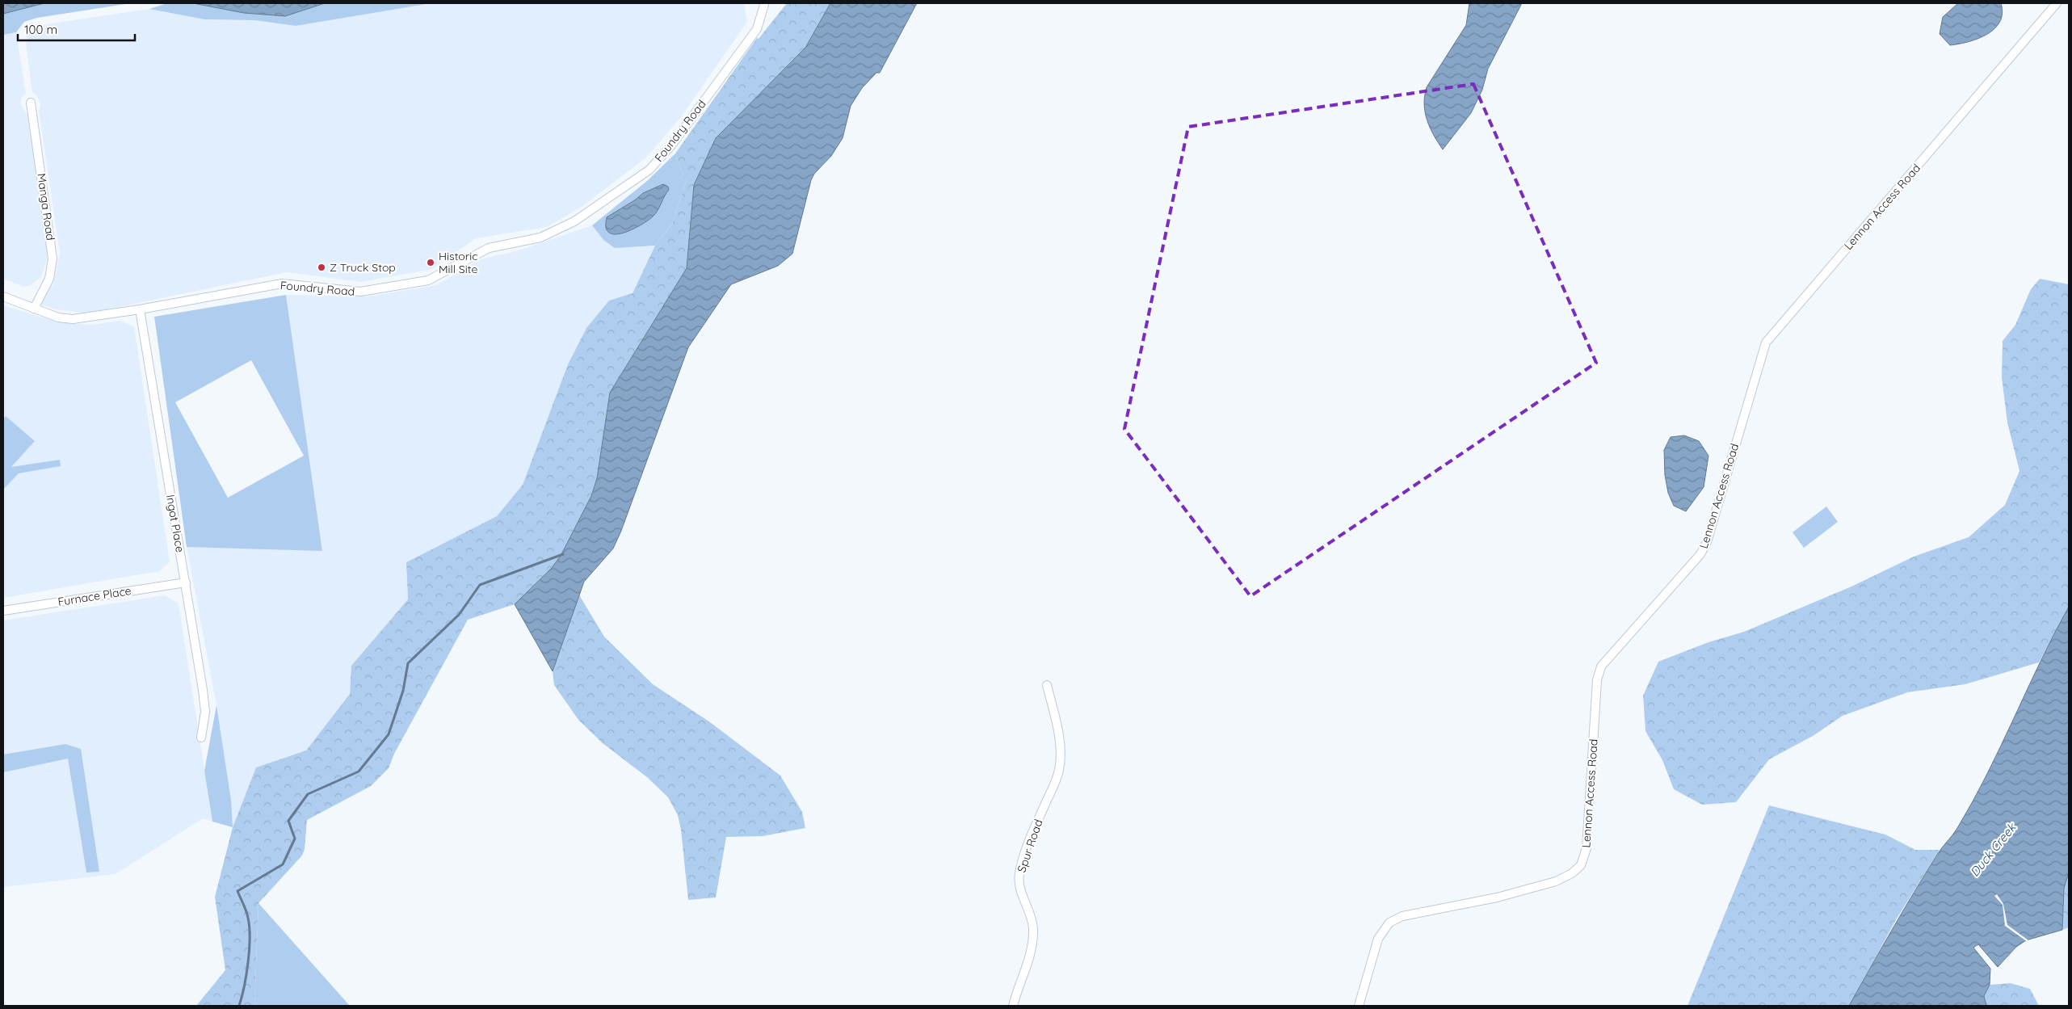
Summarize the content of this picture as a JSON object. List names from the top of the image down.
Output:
{
  "streets": {
    "street": [
      "Foundry Road",
      "Manga Road",
      "Lennon Access Road",
      "Ingot Place",
      "Furnace Place",
      "Spur Road"
    ]
  },
  "crossings": [
    ["Foundry Road", "Manga Road"],
    ["Foundry Road", "Ingot Place"],
    ["Ingot Place", "Furnace Place"]
  ],
  "water": ["Duck Creek"],
  "places": ["Historic Mill Site", "Z Truck Stop"],
  "scale_bar": "100 m"
}
